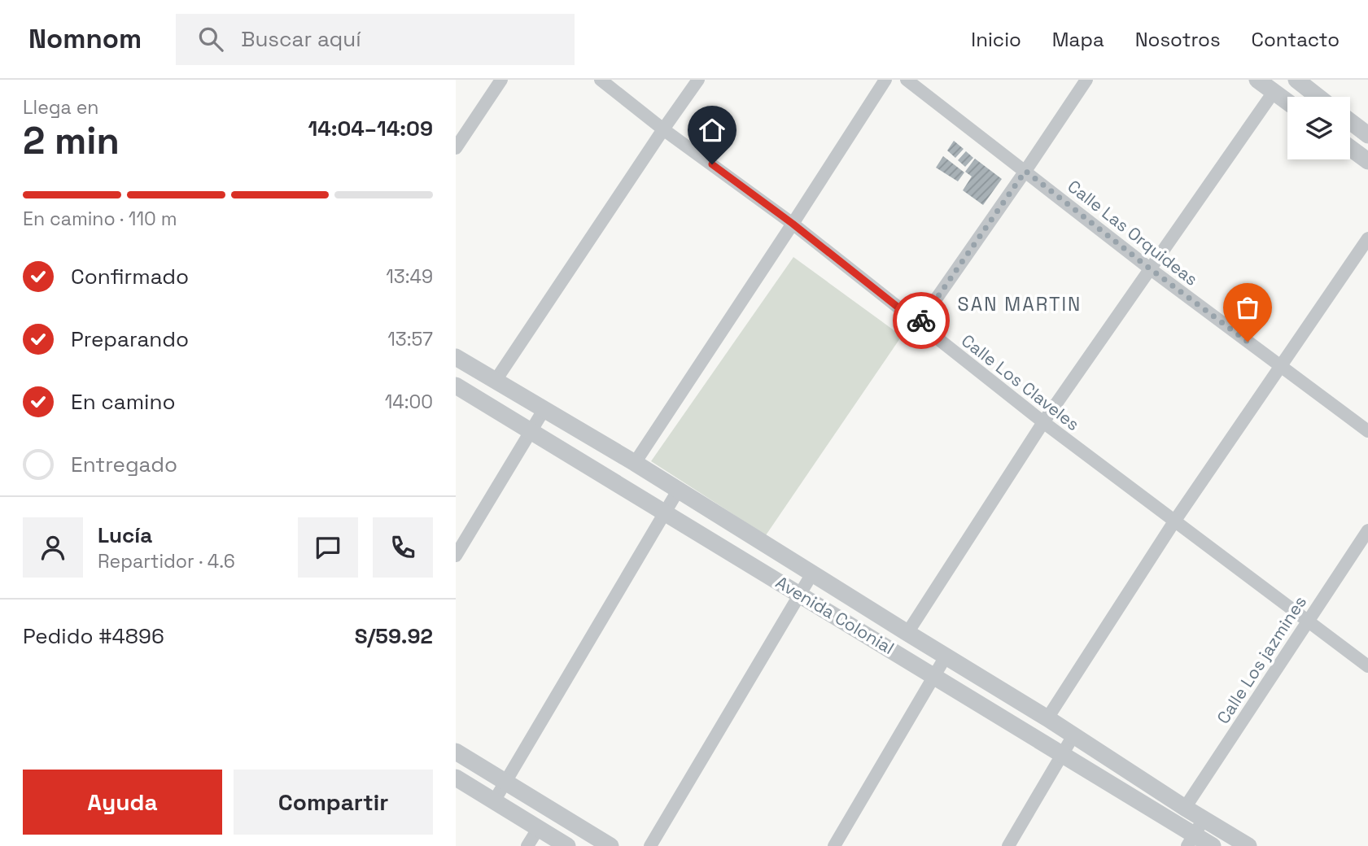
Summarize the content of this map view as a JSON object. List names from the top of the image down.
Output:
{
  "streets": {
    "street": [
      "Calle Las Orquideas",
      "Calle Los Claveles",
      "Avenida Colonial",
      "Calle Los jazmines"
    ]
  },
  "crossings": [
    ["Calle Los Claveles", "Calle Los jazmines"]
  ],
  "districts": ["SAN MARTIN"],
  "page": {
    "header": "Nomnom",
    "search": "Buscar aquí",
    "nav": [
      "Inicio",
      "Mapa",
      "Nosotros",
      "Contacto"
    ],
    "heading": ["2 min", "Llega en", "14:04–14:09"],
    "panel": [
      "Lucía",
      "Repartidor · 4.6",
      "Pedido #4896",
      "S/59.92"
    ],
    "bar": "En camino · 110 m",
    "list": [
      ["Confirmado", "13:49"],
      ["Preparando", "13:57"],
      ["En camino", "14:00"],
      "Entregado"
    ],
    "buttons": ["Ayuda", "Compartir"]
  }
}
